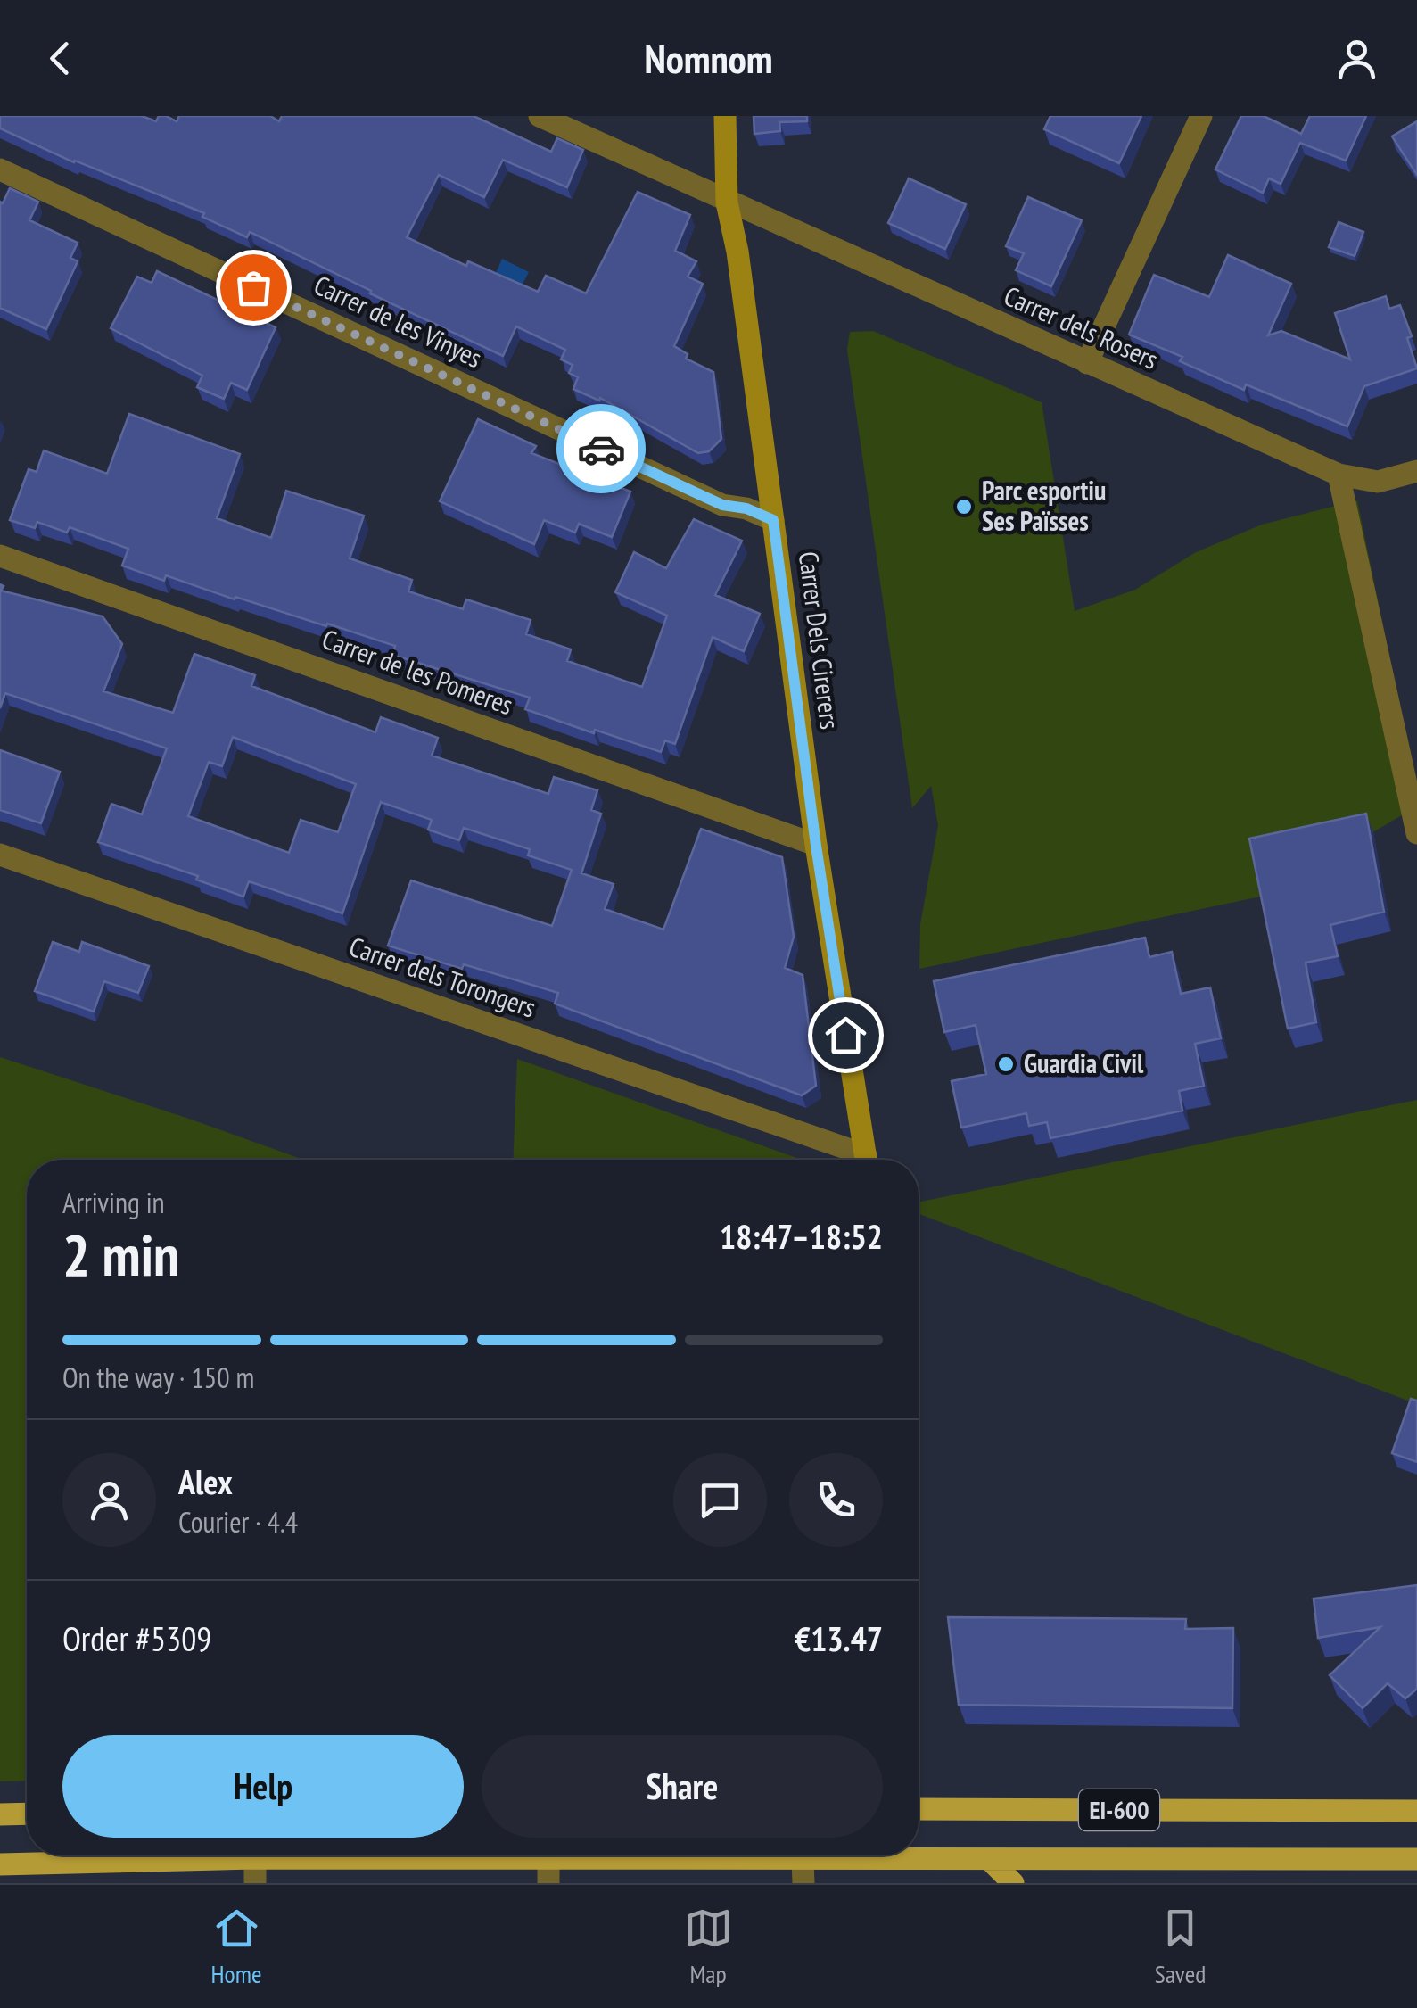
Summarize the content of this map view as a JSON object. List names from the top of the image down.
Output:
{
  "streets": {
    "main road": ["EI-600"],
    "street": [
      "Carrer de les Vinyes",
      "Carrer dels Rosers",
      "Carrer Dels Cirerers",
      "Carrer de les Pomeres",
      "Carrer dels Torongers"
    ]
  },
  "crossings": [
    ["Carrer de les Vinyes", "Carrer Dels Cirerers"],
    ["Carrer dels Rosers", "Carrer Dels Cirerers"],
    ["Carrer Dels Cirerers", "Carrer de les Pomeres"]
  ],
  "places": ["Parc esportiu Ses Païsses", "Guardia Civil"],
  "page": {
    "header": "Nomnom",
    "heading": ["2 min", "Arriving in", "18:47–18:52"],
    "panel": [
      "Alex",
      "Courier · 4.4",
      "Order #5309",
      "€13.47"
    ],
    "bar": "On the way · 150 m",
    "buttons": ["Help", "Share"],
    "tabs": ["Home", "Map", "Saved"]
  }
}
